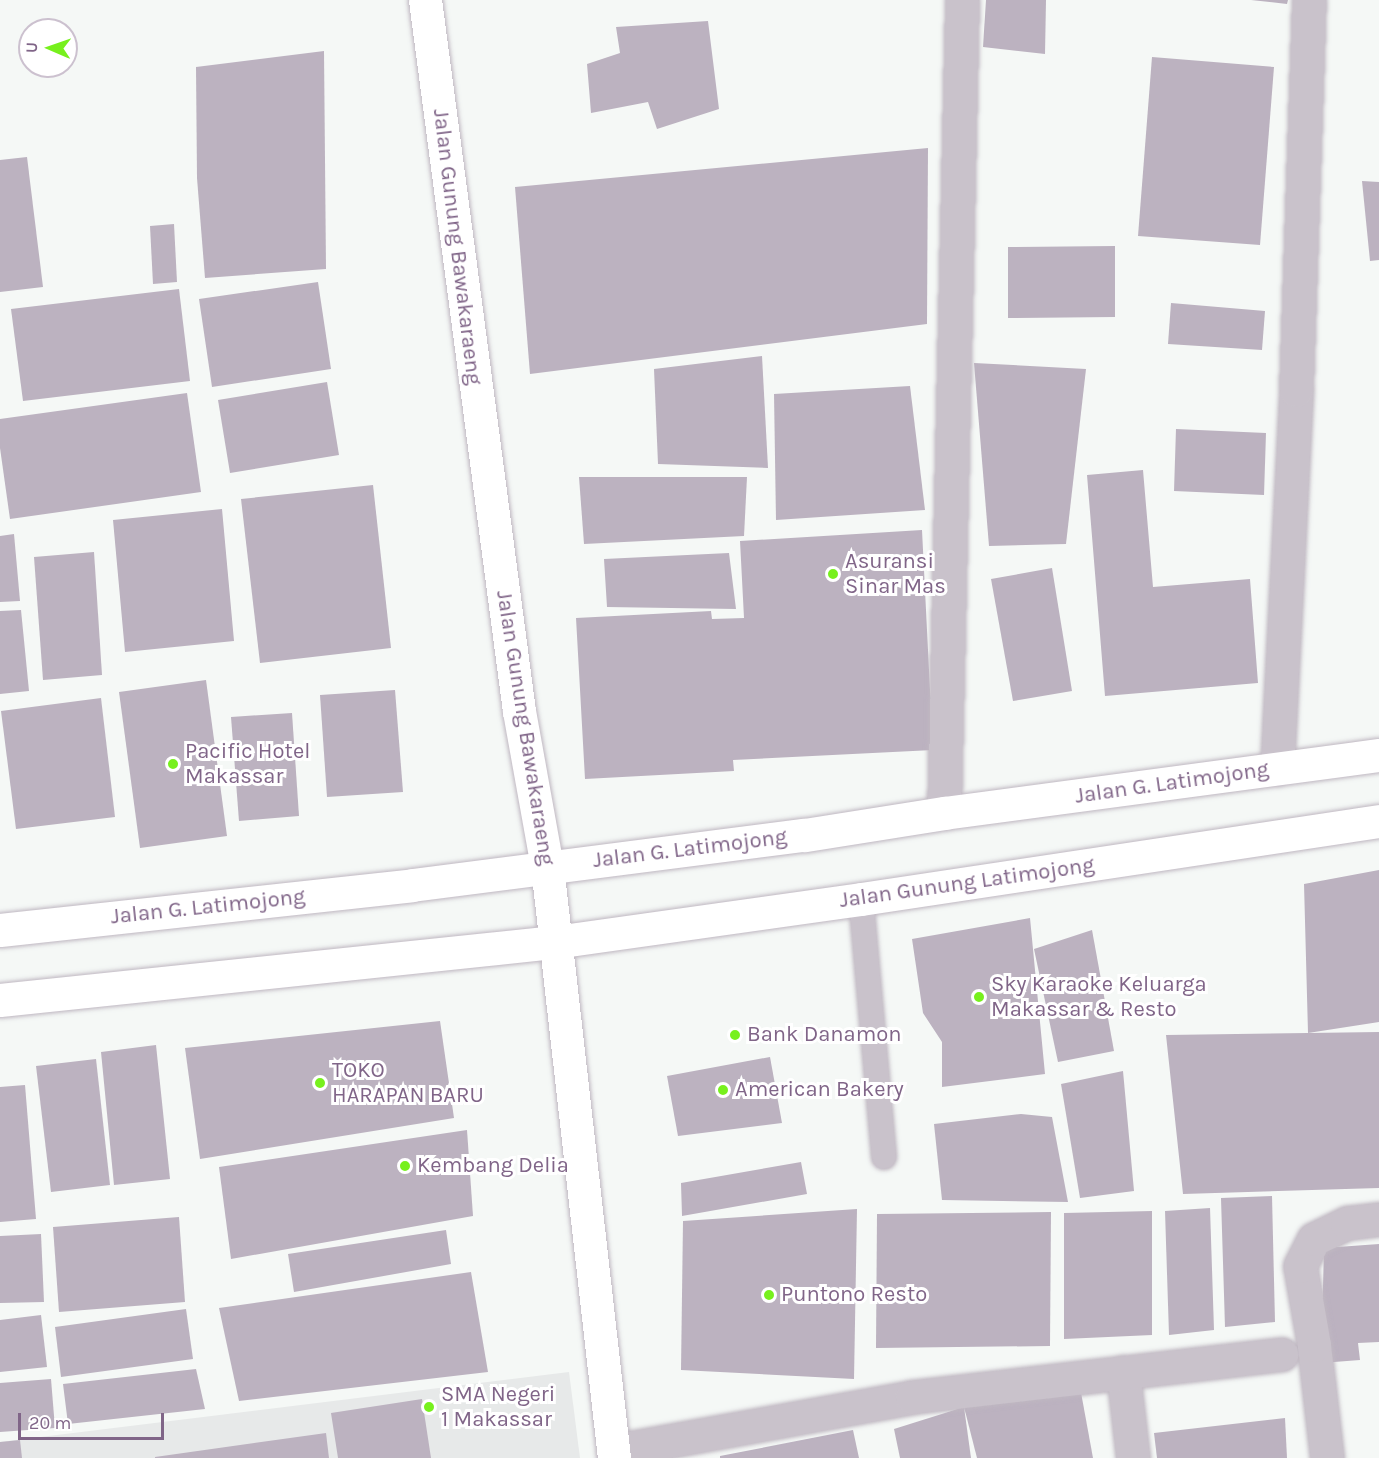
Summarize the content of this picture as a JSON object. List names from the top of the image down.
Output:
{
  "streets": {
    "main road": ["Jalan Gunung Bawakaraeng", "Jalan G. Latimojong", "Jalan Gunung Latimojong"]
  },
  "crossings": [
    ["Jalan Gunung Bawakaraeng", "Jalan G. Latimojong"],
    ["Jalan Gunung Bawakaraeng", "Jalan Gunung Latimojong"]
  ],
  "places": [
    "Asuransi Sinar Mas",
    "Pacific Hotel Makassar",
    "Sky Karaoke Keluarga Makassar & Resto",
    "Bank Danamon",
    "TOKO HARAPAN BARU",
    "American Bakery",
    "Kembang Delia",
    "Puntono Resto",
    "SMA Negeri 1 Makassar"
  ],
  "scale_bar": "20 m",
  "north": "left"
}
